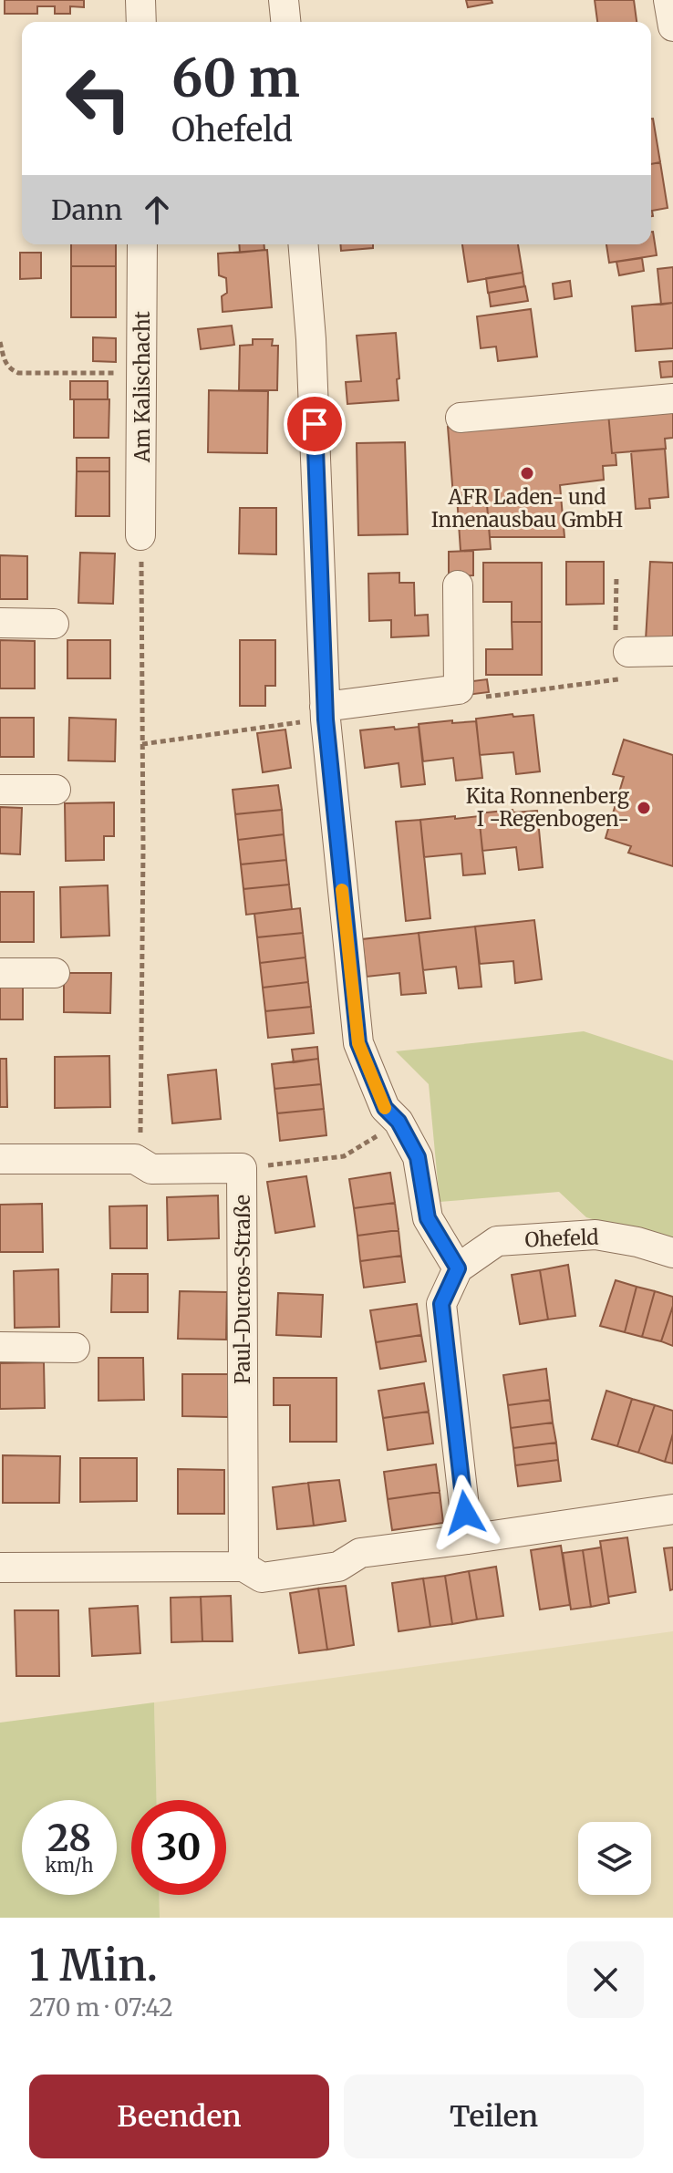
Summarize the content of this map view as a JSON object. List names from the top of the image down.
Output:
{
  "streets": {
    "street": ["Am Kalischacht", "Ohefeld", "Paul-Ducros-Straße"]
  },
  "places": ["AFR Laden- und Innenausbau GmbH", "Kita Ronnenberg I -Regenbogen-"],
  "page": {
    "turn": ["60 m", "Ohefeld"],
    "then": "Dann",
    "speed": "28 km/h",
    "limit": "30",
    "heading": ["1 Min.", "270 m · 07:42"],
    "buttons": ["Beenden", "Teilen"]
  }
}
